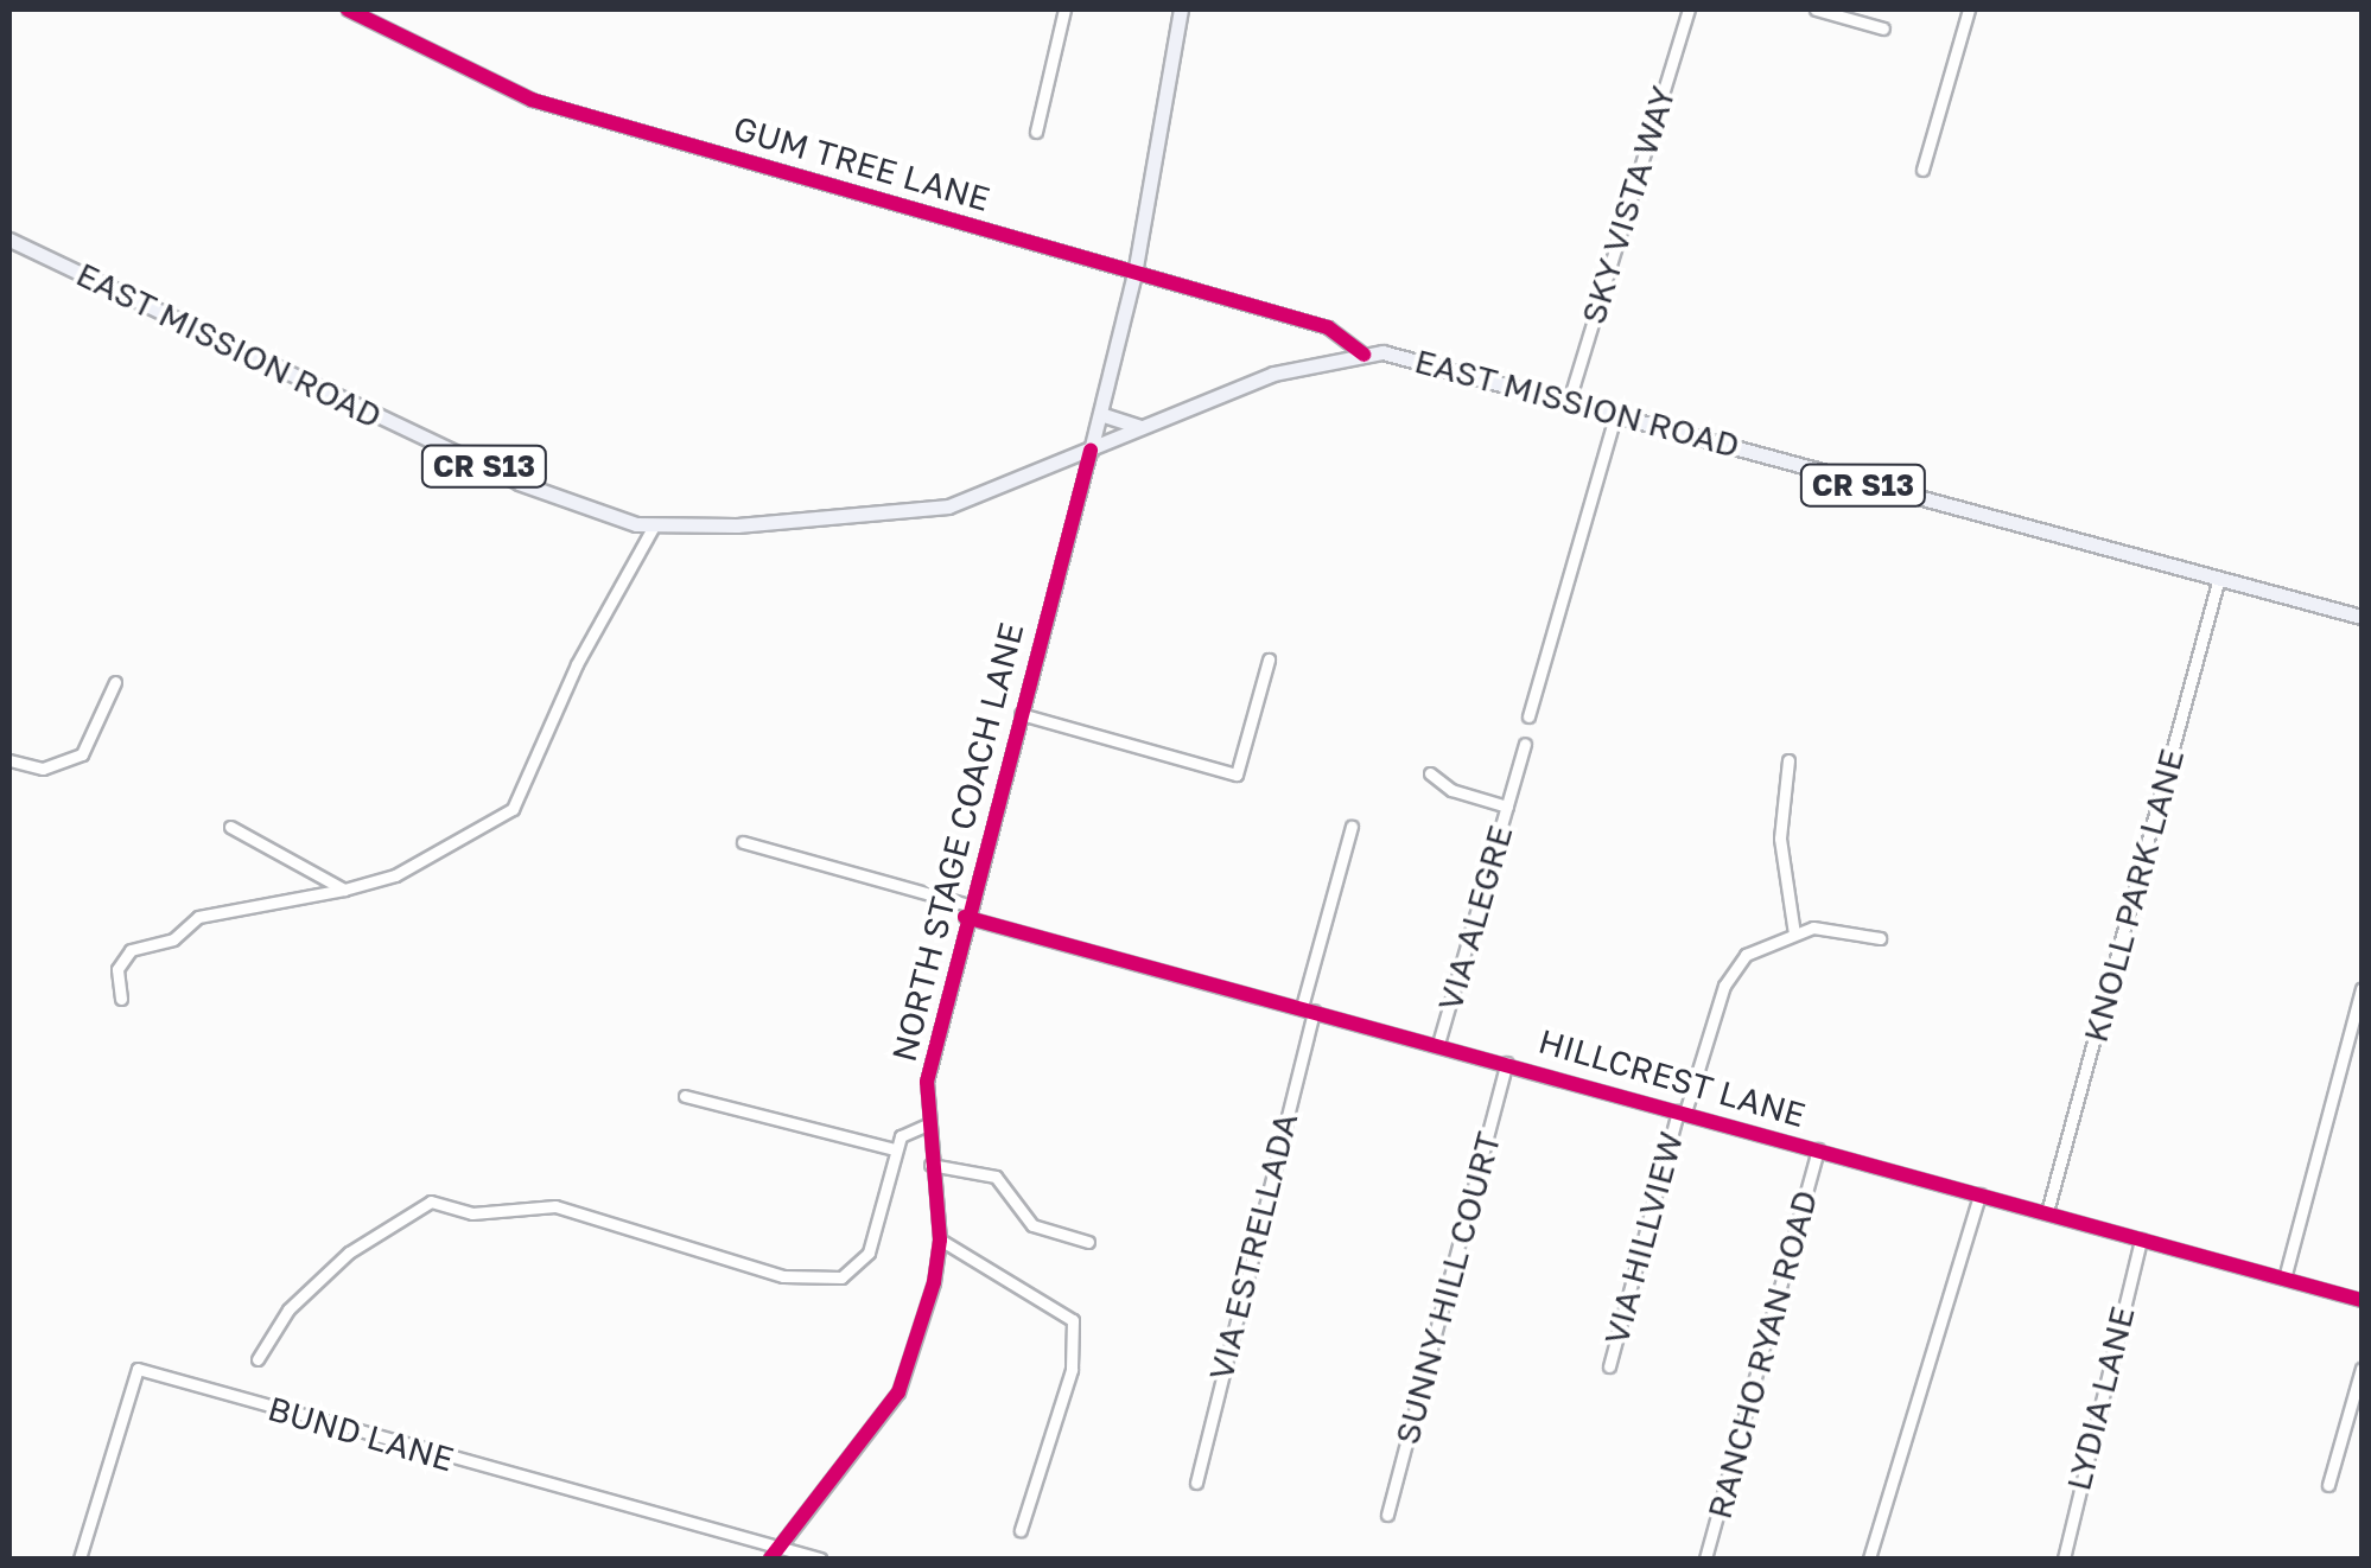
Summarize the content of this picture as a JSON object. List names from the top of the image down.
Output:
{
  "streets": {
    "main road": ["EAST MISSION ROAD", "CR S13", "NORTH STAGE COACH LANE"],
    "street": [
      "GUM TREE LANE",
      "SKY VISTA WAY",
      "KNOLL PARK LANE",
      "VIA ALEGRE",
      "HILLCREST LANE",
      "VIA HILLVIEW",
      "VIA ESTRELLADA",
      "SUNNY HILL COURT",
      "RANCHO RYAN ROAD",
      "LYDIA LANE",
      "BUND LANE"
    ]
  },
  "crossings": [
    ["GUM TREE LANE", "EAST MISSION ROAD"],
    ["GUM TREE LANE", "NORTH STAGE COACH LANE"],
    ["SKY VISTA WAY", "EAST MISSION ROAD"],
    ["EAST MISSION ROAD", "NORTH STAGE COACH LANE"],
    ["EAST MISSION ROAD", "KNOLL PARK LANE"],
    ["NORTH STAGE COACH LANE", "HILLCREST LANE"],
    ["NORTH STAGE COACH LANE", "BUND LANE"],
    ["KNOLL PARK LANE", "HILLCREST LANE"],
    ["VIA ALEGRE", "HILLCREST LANE"],
    ["HILLCREST LANE", "VIA HILLVIEW"],
    ["HILLCREST LANE", "VIA ESTRELLADA"],
    ["HILLCREST LANE", "SUNNY HILL COURT"],
    ["HILLCREST LANE", "RANCHO RYAN ROAD"],
    ["HILLCREST LANE", "LYDIA LANE"]
  ]
}
